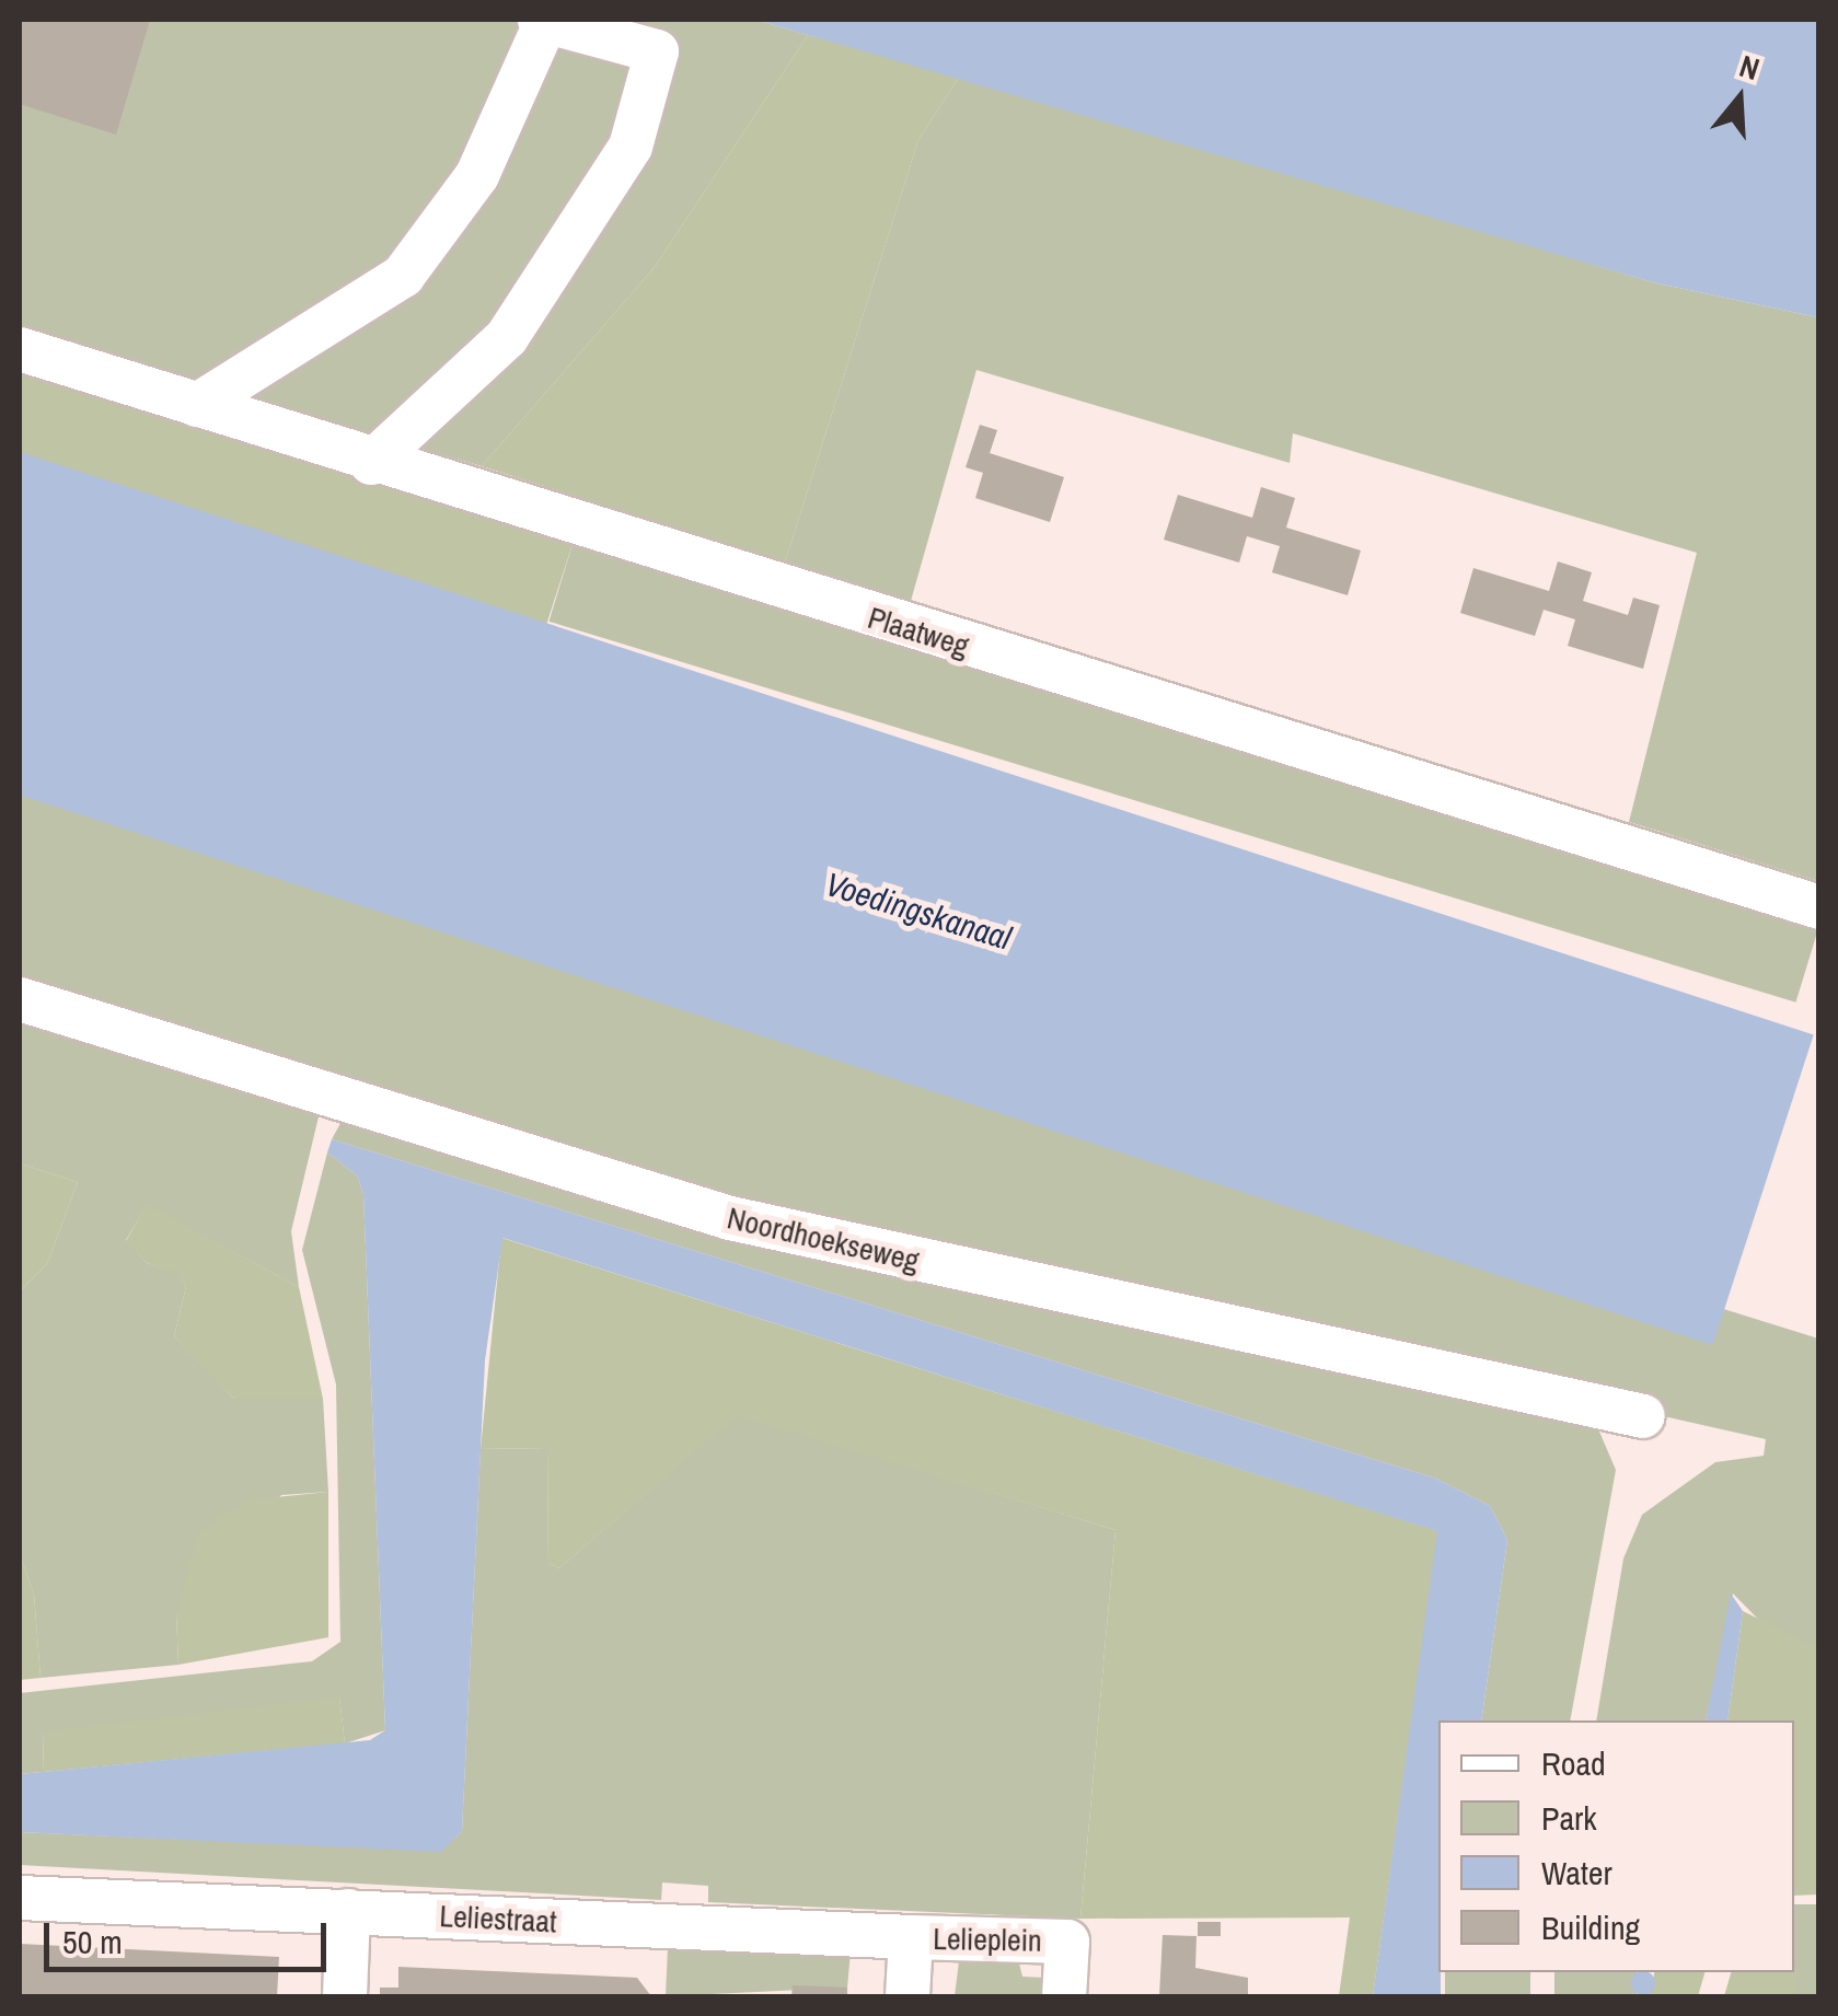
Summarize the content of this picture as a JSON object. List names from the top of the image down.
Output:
{
  "streets": {
    "street": [
      "Plaatweg",
      "Noordhoekseweg",
      "Leliestraat",
      "Lelieplein"
    ]
  },
  "crossings": [
    ["Leliestraat", "Lelieplein"]
  ],
  "water": ["Voedingskanaal"],
  "legend": [
    "Road",
    "Park",
    "Water",
    "Building"
  ],
  "scale_bar": "50 m",
  "north": "top"
}
